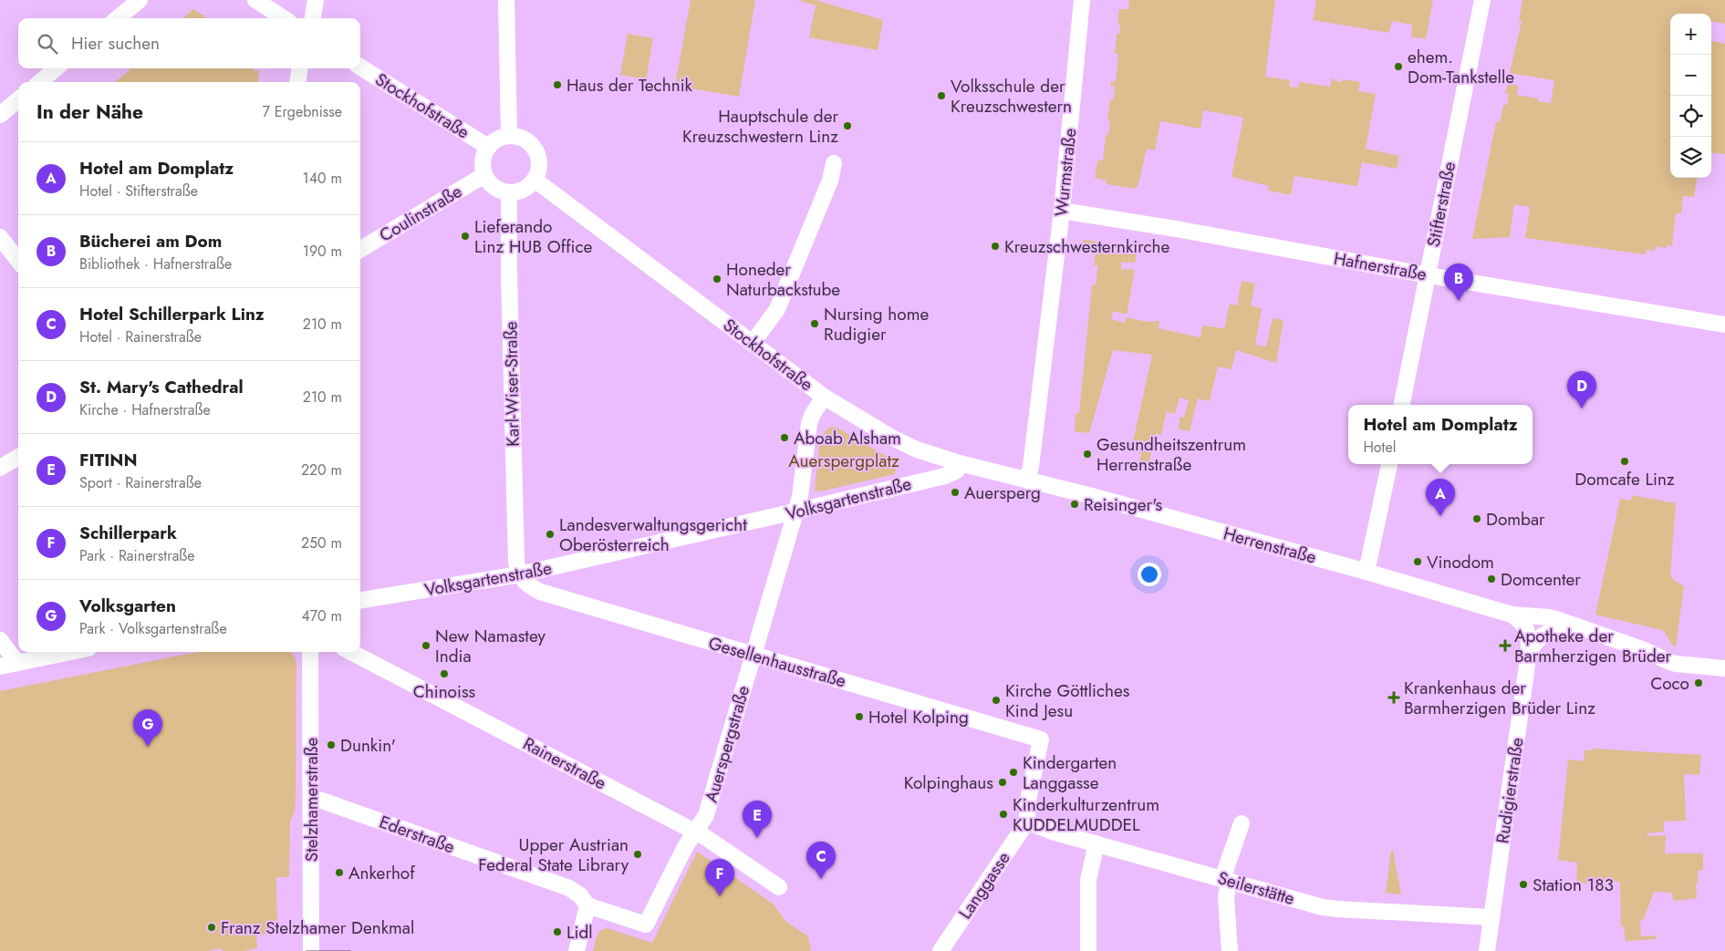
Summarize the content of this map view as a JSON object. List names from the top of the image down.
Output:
{
  "streets": {
    "street": [
      "Stockhofstraße",
      "Wurmstraße",
      "Stifterstraße",
      "Coulinstraße",
      "Hafnerstraße",
      "Karl-Wiser-Straße",
      "Volksgartenstraße",
      "Herrenstraße",
      "Gesellenhausstraße",
      "Auerspergstraße",
      "Rainerstraße",
      "Rudigierstraße",
      "Stelzhamerstraße",
      "Ederstraße",
      "Langgasse",
      "Seilerstätte"
    ]
  },
  "crossings": [
    ["Stockhofstraße", "Wurmstraße"],
    ["Stockhofstraße", "Coulinstraße"],
    ["Stockhofstraße", "Karl-Wiser-Straße"],
    ["Stockhofstraße", "Volksgartenstraße"],
    ["Stockhofstraße", "Herrenstraße"],
    ["Stockhofstraße", "Auerspergstraße"],
    ["Wurmstraße", "Hafnerstraße"],
    ["Wurmstraße", "Herrenstraße"],
    ["Stifterstraße", "Hafnerstraße"],
    ["Coulinstraße", "Karl-Wiser-Straße"],
    ["Karl-Wiser-Straße", "Volksgartenstraße"],
    ["Karl-Wiser-Straße", "Gesellenhausstraße"],
    ["Volksgartenstraße", "Gesellenhausstraße"],
    ["Volksgartenstraße", "Auerspergstraße"],
    ["Herrenstraße", "Rudigierstraße"],
    ["Gesellenhausstraße", "Auerspergstraße"],
    ["Gesellenhausstraße", "Langgasse"],
    ["Gesellenhausstraße", "Seilerstätte"],
    ["Auerspergstraße", "Rainerstraße"],
    ["Auerspergstraße", "Ederstraße"],
    ["Rudigierstraße", "Seilerstätte"],
    ["Stelzhamerstraße", "Ederstraße"],
    ["Langgasse", "Seilerstätte"]
  ],
  "parks": ["Auerspergplatz"],
  "places": {
    "other": [
      "ehem. Dom-Tankstelle",
      "Haus der Technik",
      "Volksschule der Kreuzschwestern",
      "Hauptschule der Kreuzschwestern Linz",
      "Lieferando Linz HUB Office",
      "Kreuzschwesternkirche",
      "Honeder Naturbackstube",
      "Nursing home Rudigier",
      "Aboab Alsham",
      "Gesundheitszentrum Herrenstraße",
      "Domcafe Linz",
      "Auersperg",
      "Reisinger's",
      "Dombar",
      "Landesverwaltungsgericht Oberösterreich",
      "Vinodom",
      "Domcenter",
      "New Namastey India",
      "Chinoiss",
      "Coco",
      "Kirche Göttliches Kind Jesu",
      "Hotel Kolping",
      "Dunkin'",
      "Kindergarten Langgasse",
      "Kolpinghaus",
      "Kinderkulturzentrum KUDDELMUDDEL",
      "Upper Austrian Federal State Library",
      "Ankerhof",
      "Station 183",
      "Franz Stelzhamer Denkmal",
      "Lidl"
    ],
    "health": ["Apotheke der Barmherzigen Brüder", "Krankenhaus der Barmherzigen Brüder Linz"]
  },
  "page": {
    "map_buttons": ["+", "−"],
    "search": "Hier suchen",
    "heading": ["In der Nähe", "7 Ergebnisse"],
    "list": [
      {
        "mark": "A",
        "name": "Hotel am Domplatz",
        "note": "Hotel · Stifterstraße",
        "value": "140 m"
      },
      {
        "mark": "B",
        "name": "Bücherei am Dom",
        "note": "Bibliothek · Hafnerstraße",
        "value": "190 m"
      },
      {
        "mark": "C",
        "name": "Hotel Schillerpark Linz",
        "note": "Hotel · Rainerstraße",
        "value": "210 m"
      },
      {
        "mark": "D",
        "name": "St. Mary's Cathedral",
        "note": "Kirche · Hafnerstraße",
        "value": "210 m"
      },
      {
        "mark": "E",
        "name": "FITINN",
        "note": "Sport · Rainerstraße",
        "value": "220 m"
      },
      {
        "mark": "F",
        "name": "Schillerpark",
        "note": "Park · Rainerstraße",
        "value": "250 m"
      },
      {
        "mark": "G",
        "name": "Volksgarten",
        "note": "Park · Volksgartenstraße",
        "value": "470 m"
      }
    ],
    "pins": [
      "B",
      "D",
      "A",
      "G",
      "E",
      "C",
      "F"
    ],
    "popup": ["Hotel am Domplatz", "Hotel"]
  }
}
